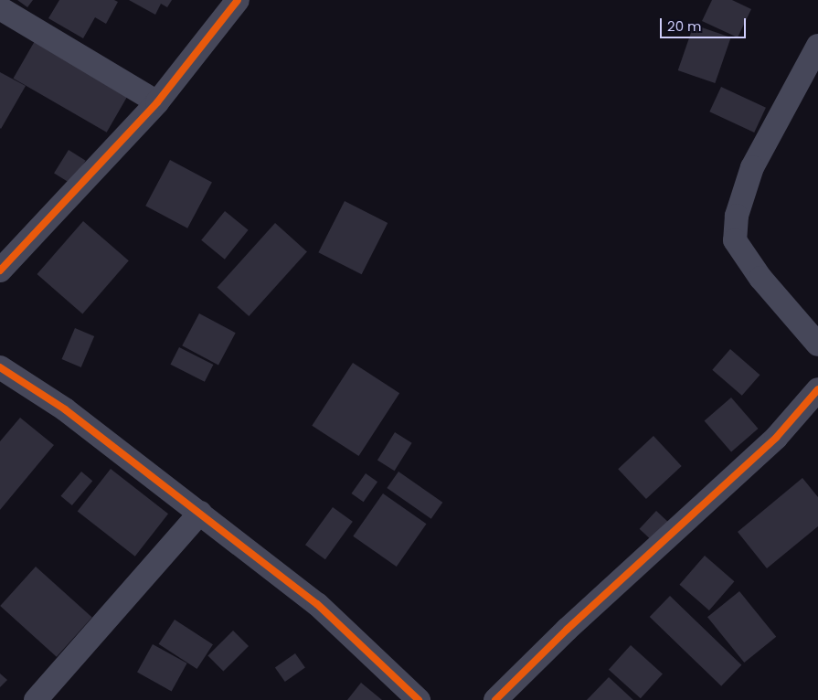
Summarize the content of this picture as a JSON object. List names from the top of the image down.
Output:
{
  "scale_bar": "20 m"
}
